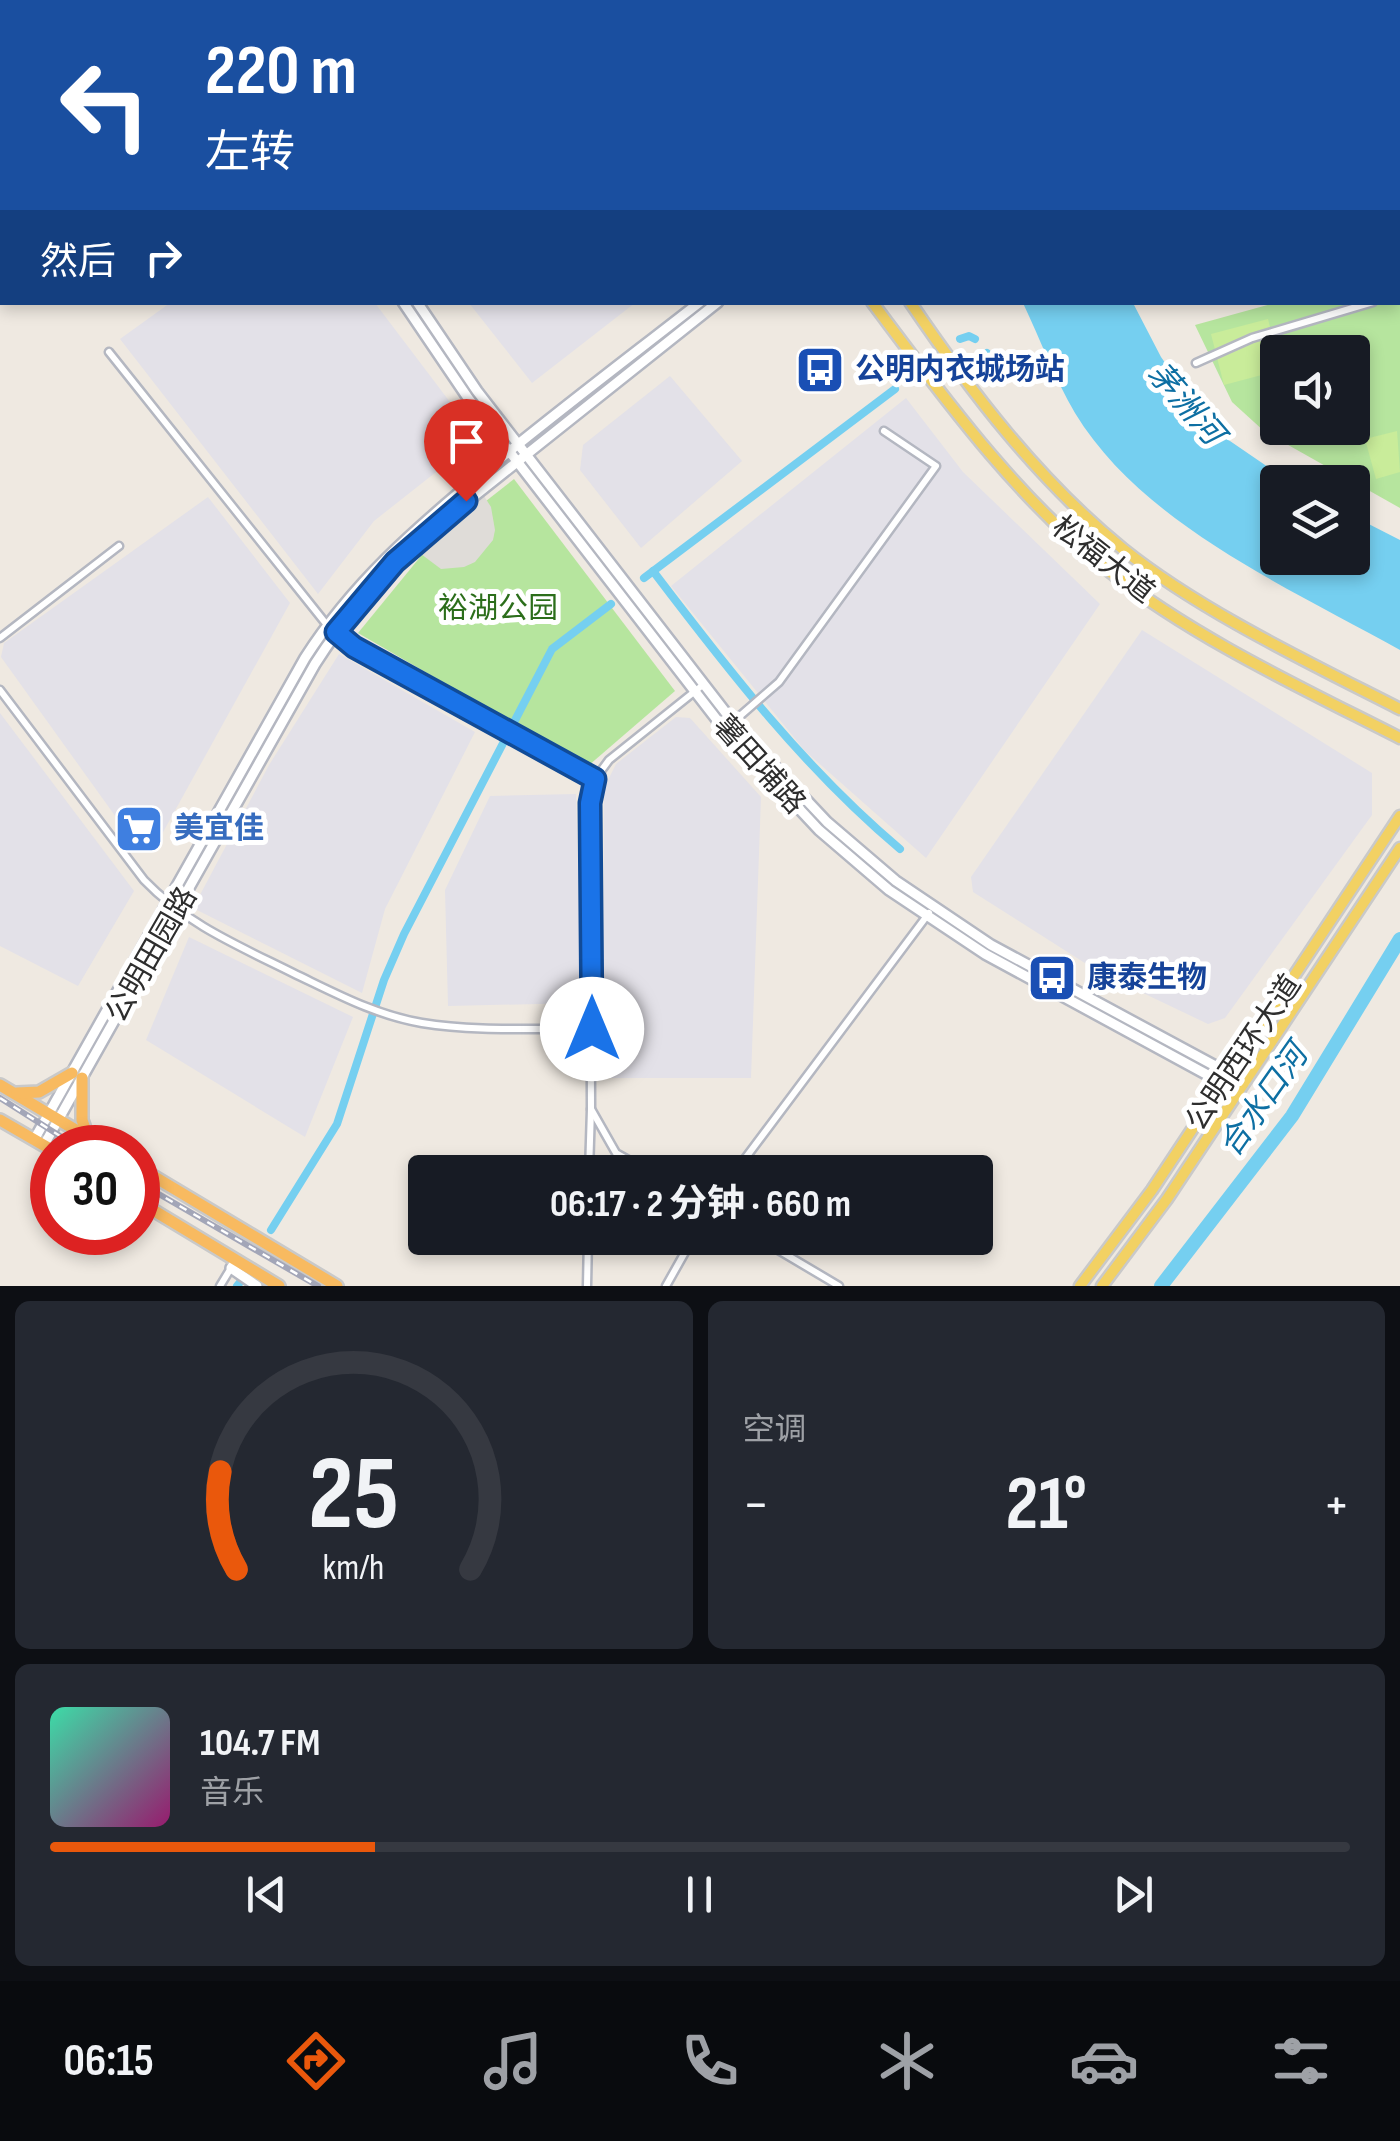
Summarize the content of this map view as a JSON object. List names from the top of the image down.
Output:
{
  "streets": {
    "main road": ["松福大道", "公明西环大道"],
    "street": ["薯田埔路", "公明田园路"]
  },
  "crossings": [
    ["薯田埔路", "公明田园路"],
    ["薯田埔路", "公明西环大道"]
  ],
  "water": ["茅洲河", "合水口河"],
  "parks": ["裕湖公园"],
  "places": {
    "bus stop": ["公明内衣城场站", "康泰生物"],
    "supermarket": ["美宜佳"]
  },
  "page": {
    "turn": ["220 m", "左转"],
    "then": "然后",
    "limit": "30",
    "trip": "06:17 · 2 分钟 · 660 m",
    "tile": "空调",
    "heat": ["−", "21°", "+"],
    "song": ["104.7 FM", "音乐"],
    "tabs": "06:15",
    "gauge": ["25", "km/h"]
  }
}
